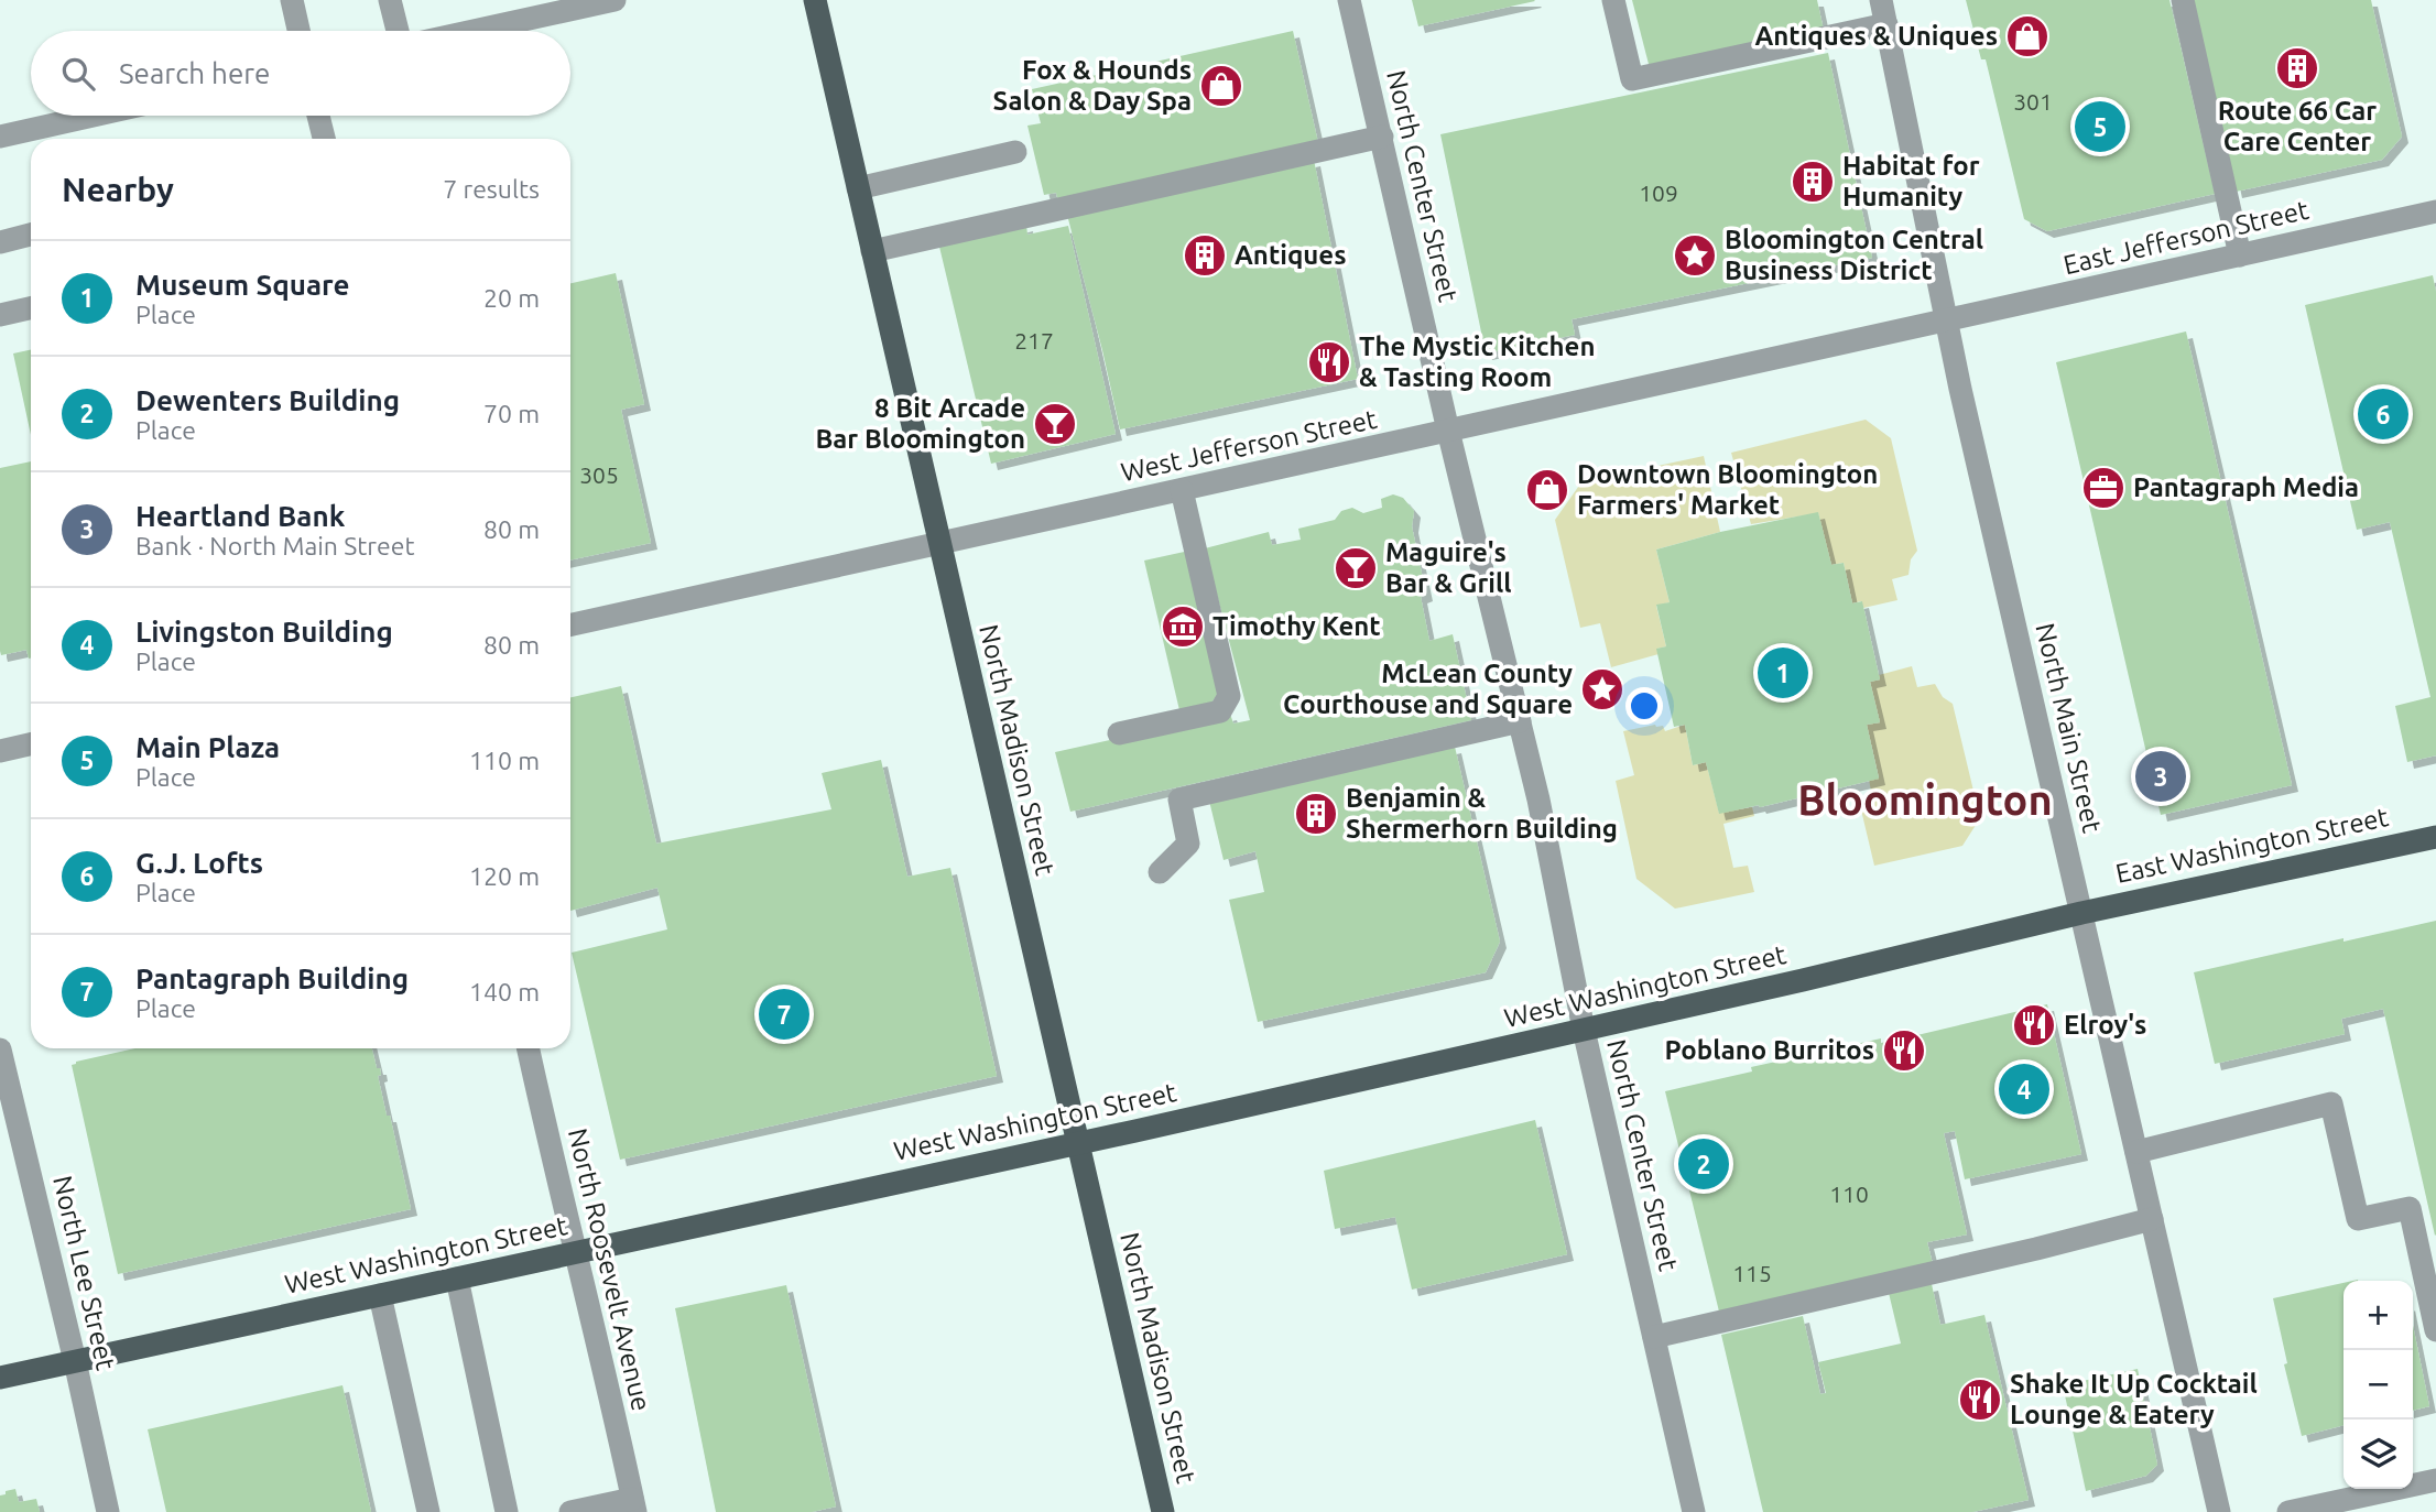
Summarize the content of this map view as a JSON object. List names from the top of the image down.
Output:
{
  "streets": {
    "main road": ["North Madison Street", "East Washington Street", "West Washington Street"],
    "street": [
      "North Center Street",
      "East Jefferson Street",
      "West Jefferson Street",
      "North Main Street",
      "North Roosevelt Avenue",
      "North Lee Street"
    ]
  },
  "crossings": [
    ["North Center Street", "West Jefferson Street"],
    ["North Center Street", "West Washington Street"],
    ["East Jefferson Street", "West Jefferson Street"],
    ["East Jefferson Street", "North Main Street"],
    ["West Jefferson Street", "North Main Street"],
    ["West Jefferson Street", "North Madison Street"],
    ["North Main Street", "East Washington Street"],
    ["North Main Street", "West Washington Street"],
    ["North Madison Street", "West Washington Street"],
    ["East Washington Street", "West Washington Street"],
    ["West Washington Street", "North Roosevelt Avenue"],
    ["West Washington Street", "North Lee Street"]
  ],
  "districts": ["Bloomington"],
  "places": {
    "shop": ["Antiques & Uniques", "Fox & Hounds Salon & Day Spa", "Downtown Bloomington Farmers' Market"],
    "building": [
      "Route 66 Car Care Center",
      "Habitat for Humanity",
      "Antiques",
      "Benjamin & Shermerhorn Building"
    ],
    "place": ["Bloomington Central Business District", "McLean County Courthouse and Square"],
    "restaurant": [
      "The Mystic Kitchen & Tasting Room",
      "Elroy's",
      "Poblano Burritos",
      "Shake It Up Cocktail Lounge & Eatery"
    ],
    "bar": ["8 Bit Arcade Bar Bloomington", "Maguire's Bar & Grill"],
    "office": ["Pantagraph Media"],
    "museum": ["Timothy Kent"]
  },
  "house_numbers": [
    "301",
    "109",
    "217",
    "305",
    "110",
    "115"
  ],
  "page": {
    "search": "Search here",
    "pins": [
      "5",
      "6",
      "1",
      "3",
      "7",
      "4",
      "2"
    ],
    "heading": ["Nearby", "7 results"],
    "list": [
      {
        "mark": "1",
        "name": "Museum Square",
        "note": "Place",
        "value": "20 m"
      },
      {
        "mark": "2",
        "name": "Dewenters Building",
        "note": "Place",
        "value": "70 m"
      },
      {
        "mark": "3",
        "name": "Heartland Bank",
        "note": "Bank · North Main Street",
        "value": "80 m"
      },
      {
        "mark": "4",
        "name": "Livingston Building",
        "note": "Place",
        "value": "80 m"
      },
      {
        "mark": "5",
        "name": "Main Plaza",
        "note": "Place",
        "value": "110 m"
      },
      {
        "mark": "6",
        "name": "G.J. Lofts",
        "note": "Place",
        "value": "120 m"
      },
      {
        "mark": "7",
        "name": "Pantagraph Building",
        "note": "Place",
        "value": "140 m"
      }
    ],
    "map_buttons": ["+", "−"]
  }
}
